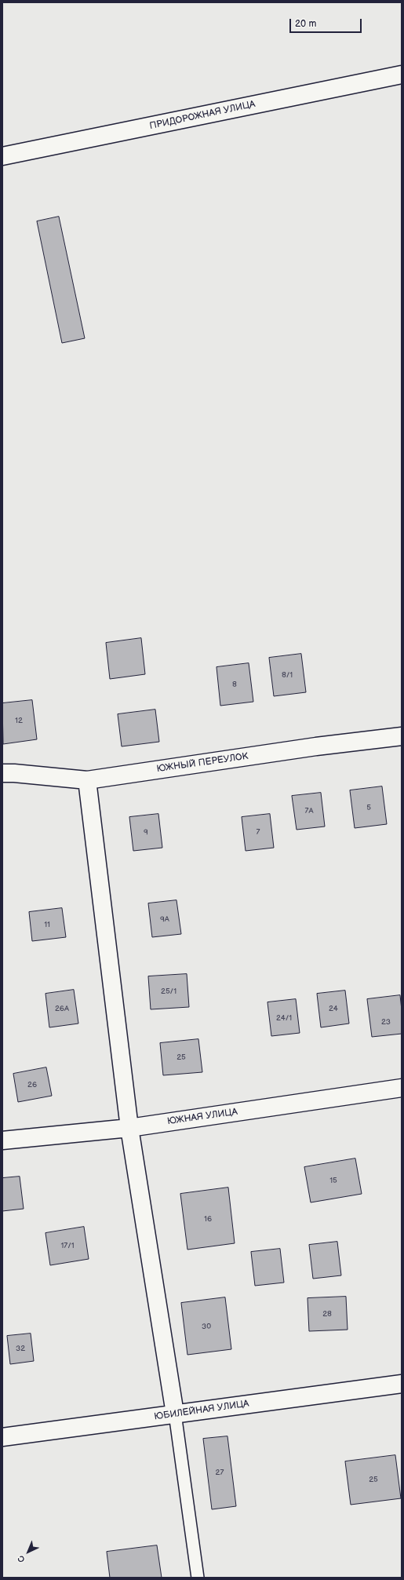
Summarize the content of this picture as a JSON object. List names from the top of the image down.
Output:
{
  "streets": {
    "street": [
      "ПРИДОРОЖНАЯ УЛИЦА",
      "ЮЖНЫЙ ПЕРЕУЛОК",
      "ЮЖНАЯ УЛИЦА",
      "ЮБИЛЕЙНАЯ УЛИЦА"
    ]
  },
  "house_numbers": [
    "8/1",
    "8",
    "12",
    "5",
    "7А",
    "9",
    "7",
    "9А",
    "11",
    "25/1",
    "26А",
    "24",
    "24/1",
    "23",
    "25",
    "26",
    "15",
    "16",
    "17/1",
    "28",
    "30",
    "32",
    "27",
    "25"
  ],
  "scale_bar": "20 m",
  "north": "bottom left"
}
